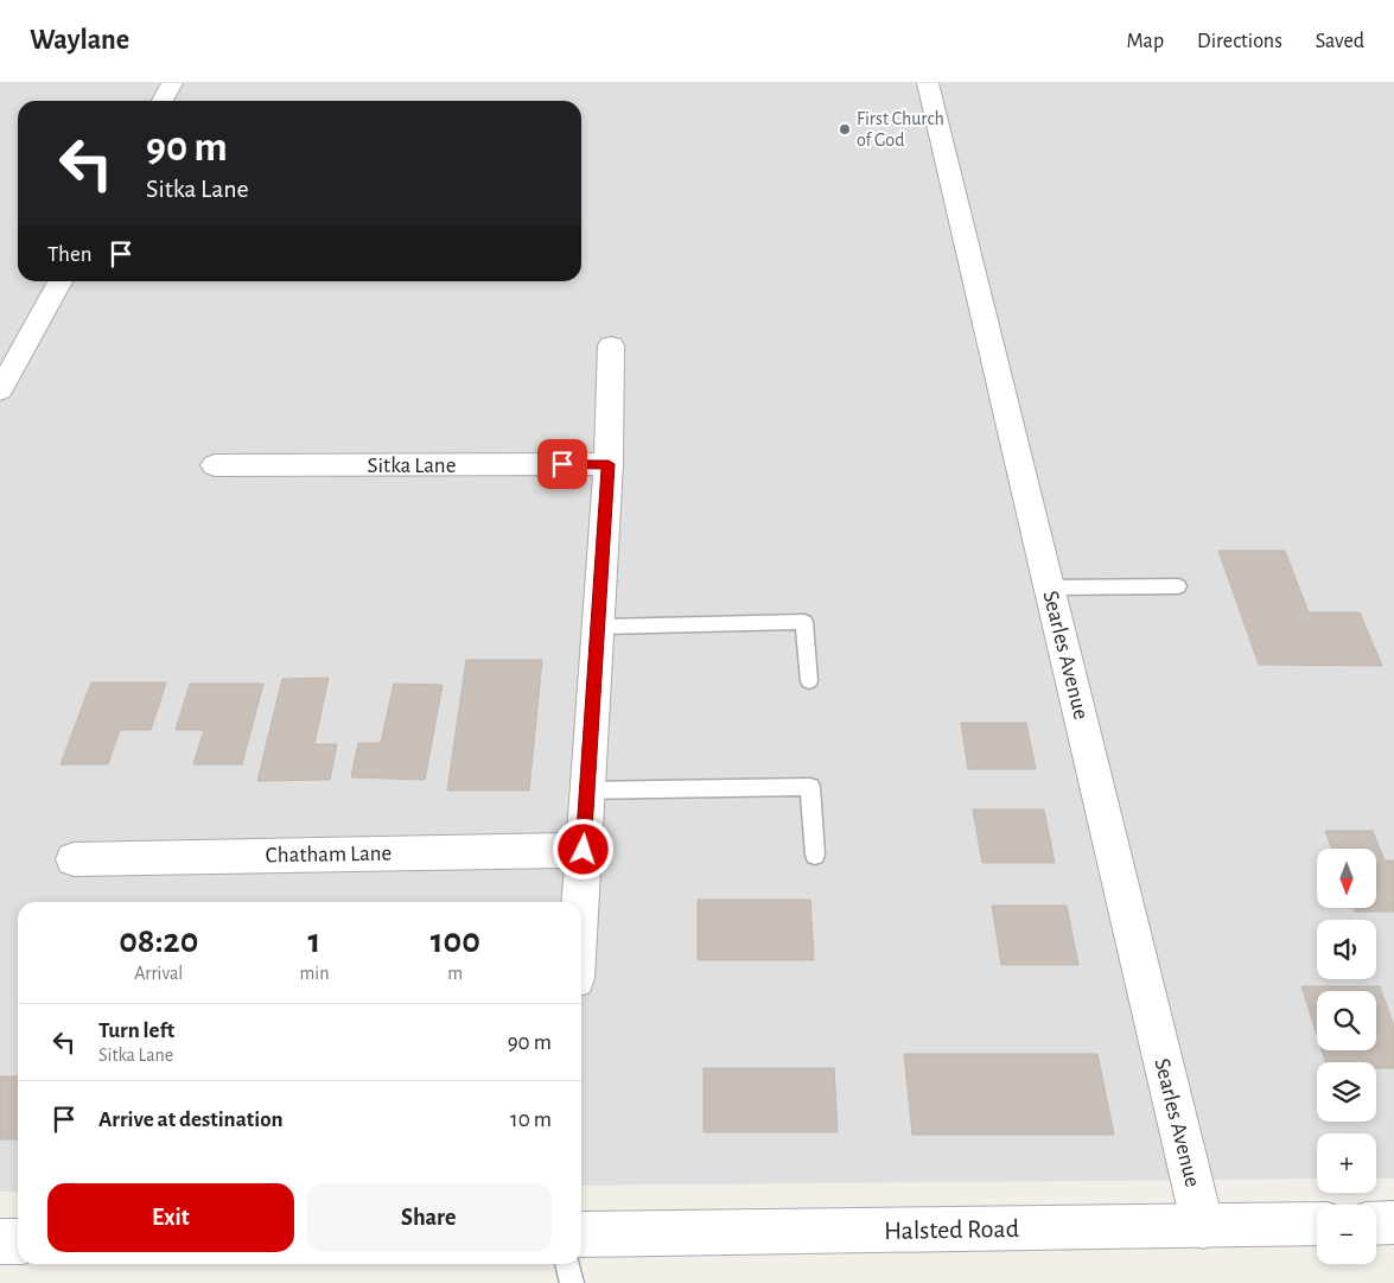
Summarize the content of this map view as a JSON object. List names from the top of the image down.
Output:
{
  "streets": {
    "street": [
      "Sitka Lane",
      "Searles Avenue",
      "Chatham Lane",
      "Halsted Road"
    ]
  },
  "crossings": [
    ["Searles Avenue", "Halsted Road"]
  ],
  "places": ["First Church of God"],
  "north": "bottom",
  "page": {
    "header": "Waylane",
    "nav": ["Map", "Directions", "Saved"],
    "turn": ["90 m", "Sitka Lane"],
    "then": "Then",
    "map_buttons": ["+", "−"],
    "eta": [
      "08:20",
      "Arrival",
      "1",
      "min",
      "100",
      "m"
    ],
    "list": [
      {
        "name": "Turn left",
        "note": "Sitka Lane",
        "value": "90 m"
      },
      {
        "name": "Arrive at destination",
        "value": "10 m"
      }
    ],
    "buttons": ["Exit", "Share"]
  }
}
